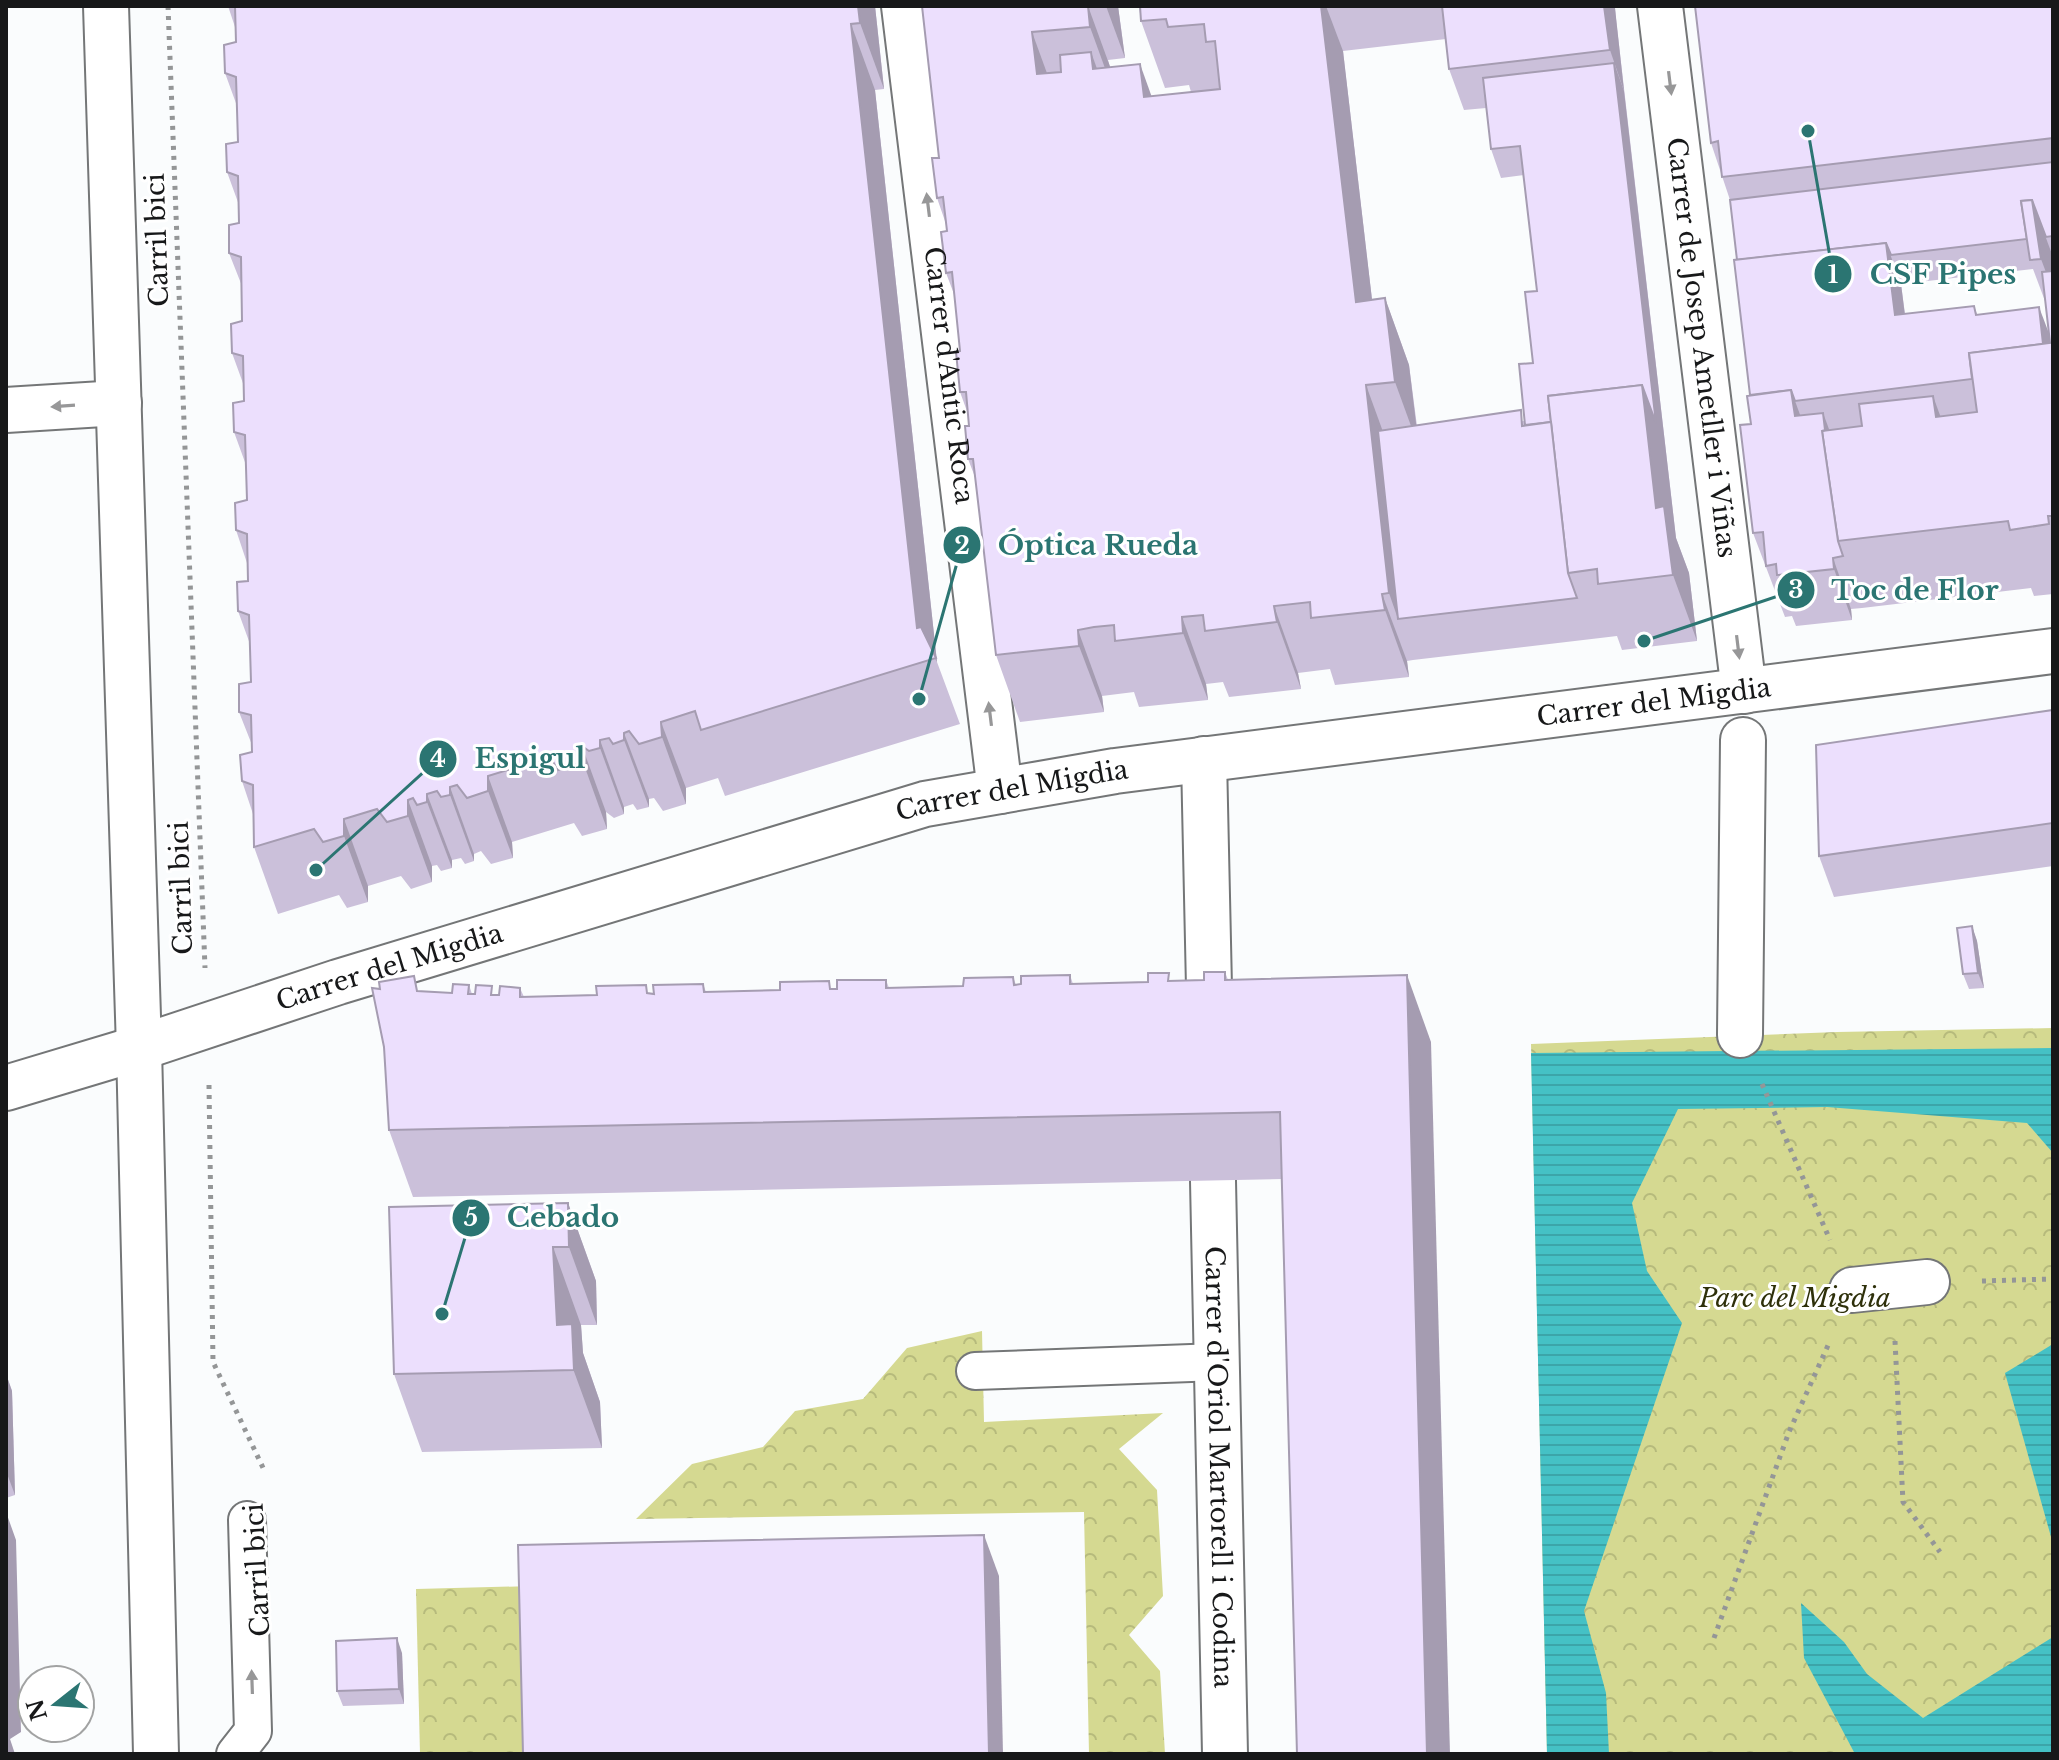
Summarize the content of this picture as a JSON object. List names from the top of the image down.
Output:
{
  "streets": {
    "street": [
      "Carrer de Josep Ametller i Viñas",
      "Carrer d'Antic Roca",
      "Carrer del Migdia",
      "Carrer d'Oriol Martorell i Codina"
    ],
    "path": ["Carril bici"]
  },
  "crossings": [
    ["Carril bici", "Carrer del Migdia"],
    ["Carrer de Josep Ametller i Viñas", "Carrer del Migdia"],
    ["Carrer d'Antic Roca", "Carrer del Migdia"]
  ],
  "one_way": ["Carrer de Josep Ametller i Viñas", "Carrer d'Antic Roca"],
  "parks": ["Parc del Migdia"],
  "places": [
    "CSF Pipes",
    "Toc de Flor",
    "Óptica Rueda",
    "Espigul",
    "Cebado"
  ],
  "north": "left"
}
